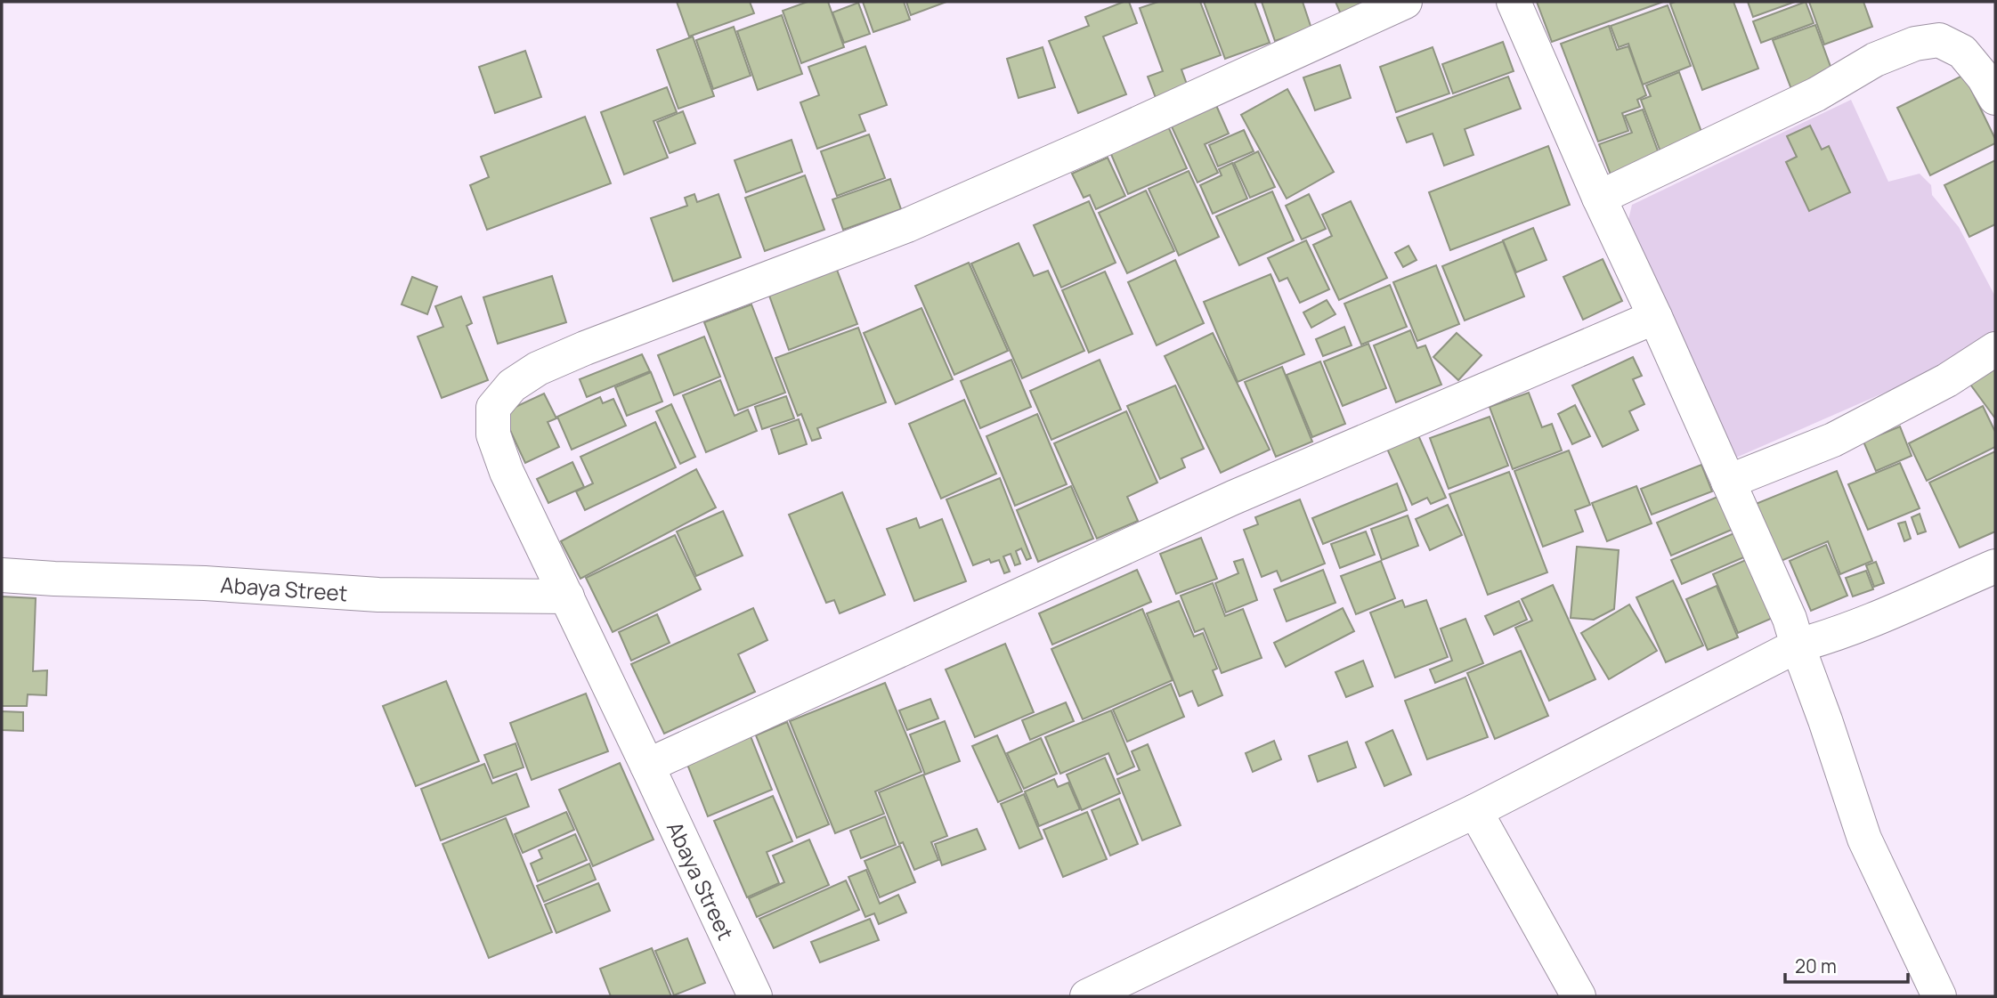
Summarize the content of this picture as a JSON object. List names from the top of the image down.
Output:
{
  "streets": {
    "street": ["Abaya Street"]
  },
  "scale_bar": "20 m"
}
